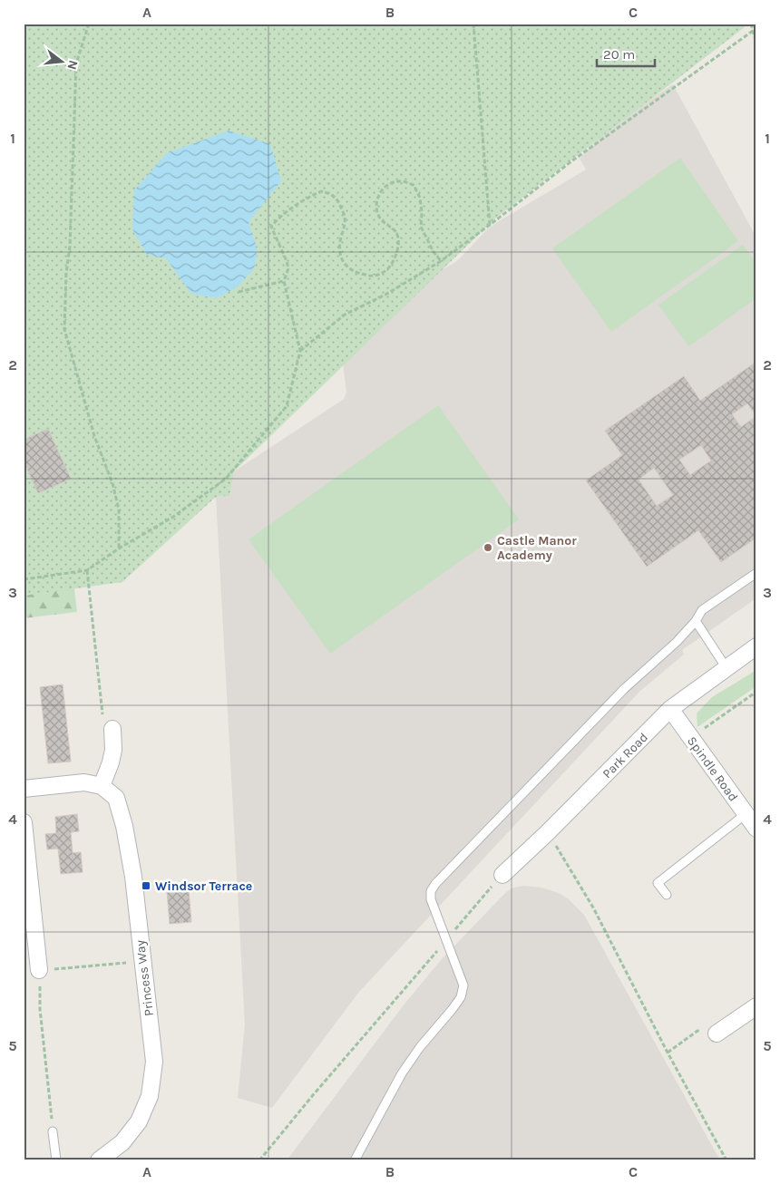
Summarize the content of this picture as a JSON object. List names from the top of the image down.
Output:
{
  "streets": {
    "street": ["Park Road", "Spindle Road", "Princess Way"]
  },
  "crossings": [
    ["Park Road", "Spindle Road"]
  ],
  "places": {
    "other": ["Castle Manor Academy"],
    "transit": ["Windsor Terrace"]
  },
  "scale_bar": "20 m",
  "north": "right",
  "grid": {
    "columns": ["A", "B", "C"],
    "rows": [
      "1",
      "2",
      "3",
      "4",
      "5"
    ]
  }
}
